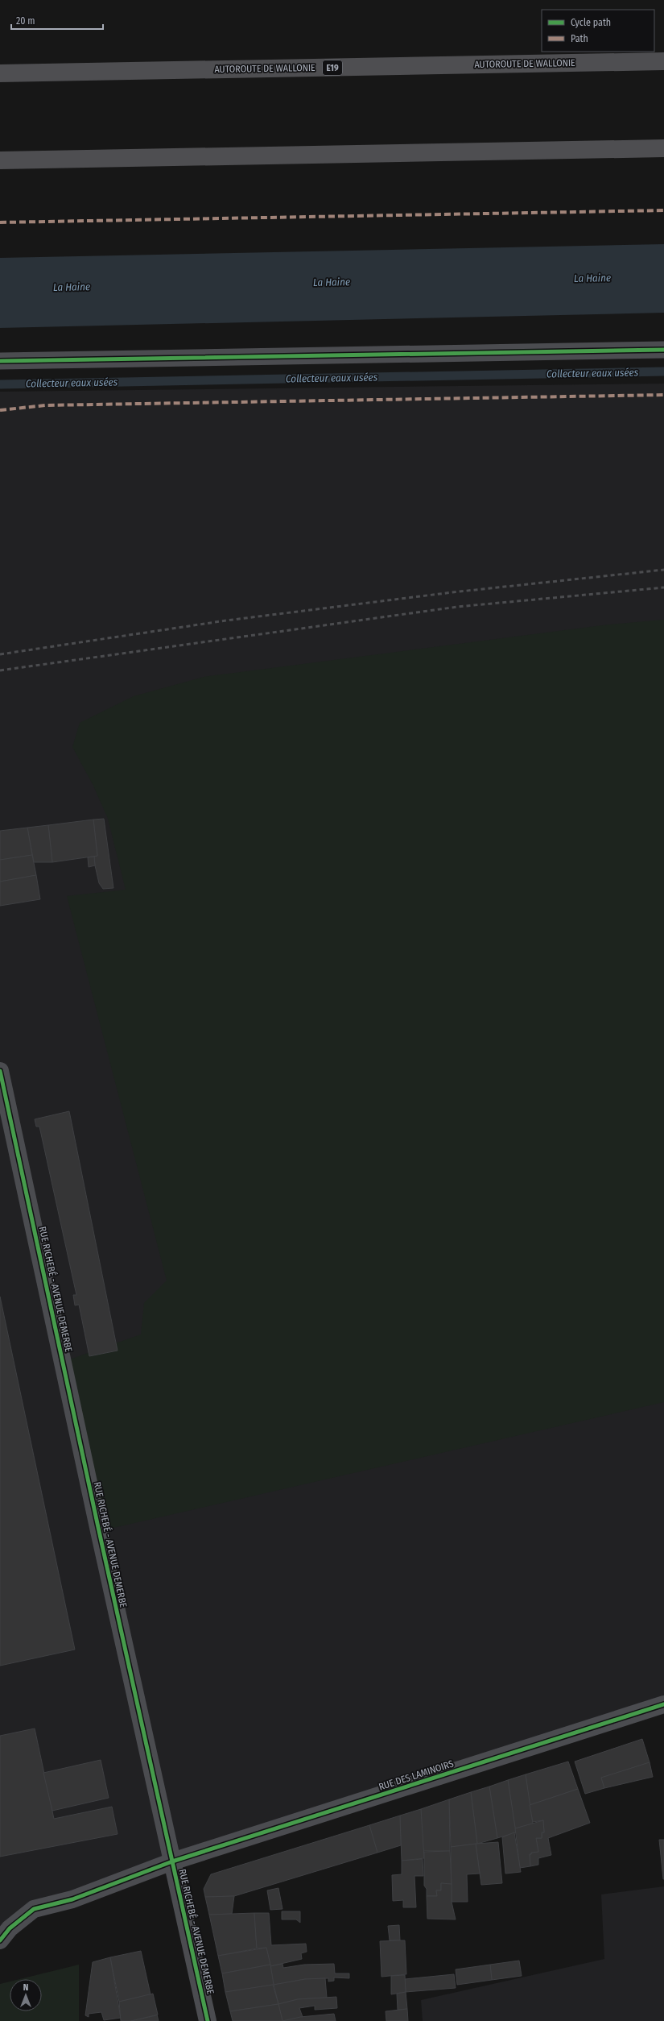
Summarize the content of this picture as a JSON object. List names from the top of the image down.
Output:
{
  "streets": {
    "highway": ["AUTOROUTE DE WALLONIE", "E19"],
    "street": ["RUE RICHEBÉ - AVENUE DEMERBE", "RUE DES LAMINOIRS"]
  },
  "crossings": [
    ["RUE RICHEBÉ - AVENUE DEMERBE", "RUE DES LAMINOIRS"]
  ],
  "water": ["La Haine", "Collecteur eaux usées"],
  "legend": ["Cycle path", "Path"],
  "scale_bar": "20 m",
  "north": "top"
}
